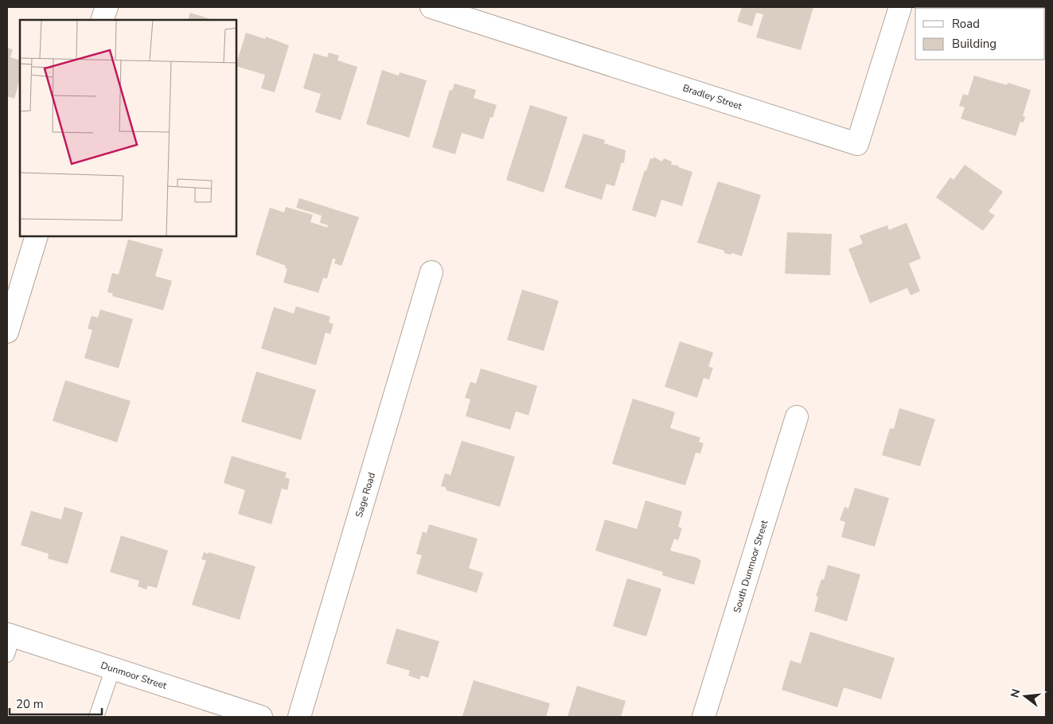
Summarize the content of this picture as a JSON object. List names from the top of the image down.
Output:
{
  "streets": {
    "street": [
      "Bradley Street",
      "Sage Road",
      "South Dunmoor Street",
      "Dunmoor Street"
    ]
  },
  "legend": ["Road", "Building"],
  "scale_bar": "20 m",
  "north": "left"
}
